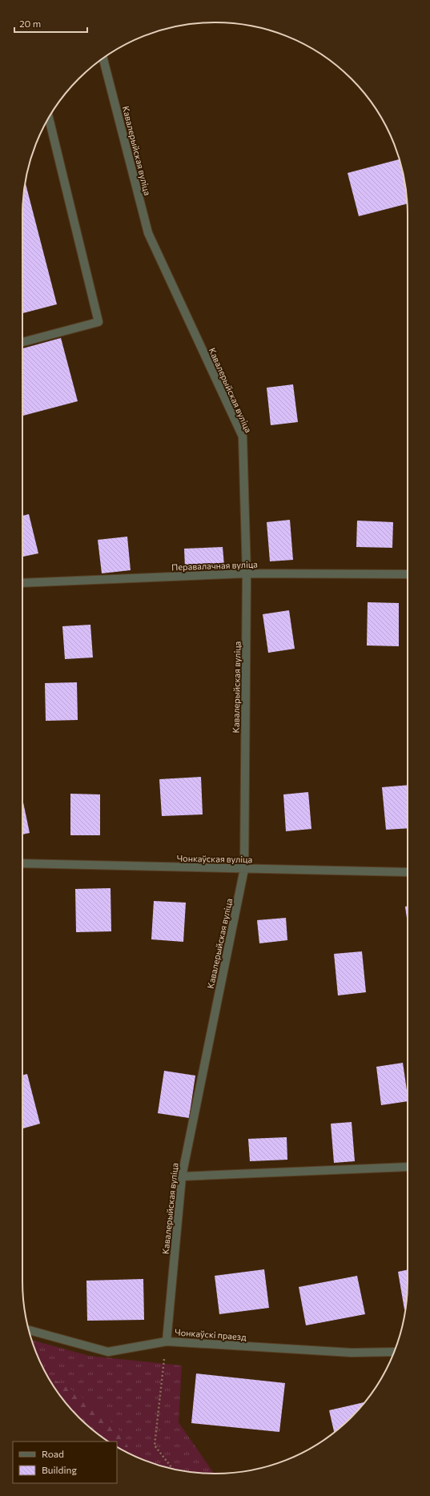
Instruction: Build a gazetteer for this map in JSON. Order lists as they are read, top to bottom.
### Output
{
  "streets": {
    "street": [
      "Кавалерыйская вуліца",
      "Перавалачная вуліца",
      "Чонкаўская вуліца",
      "Чонкаўскі праезд"
    ]
  },
  "crossings": [
    ["Кавалерыйская вуліца", "Перавалачная вуліца"],
    ["Кавалерыйская вуліца", "Чонкаўская вуліца"],
    ["Кавалерыйская вуліца", "Чонкаўскі праезд"]
  ],
  "legend": ["Road", "Building"],
  "scale_bar": "20 m"
}
